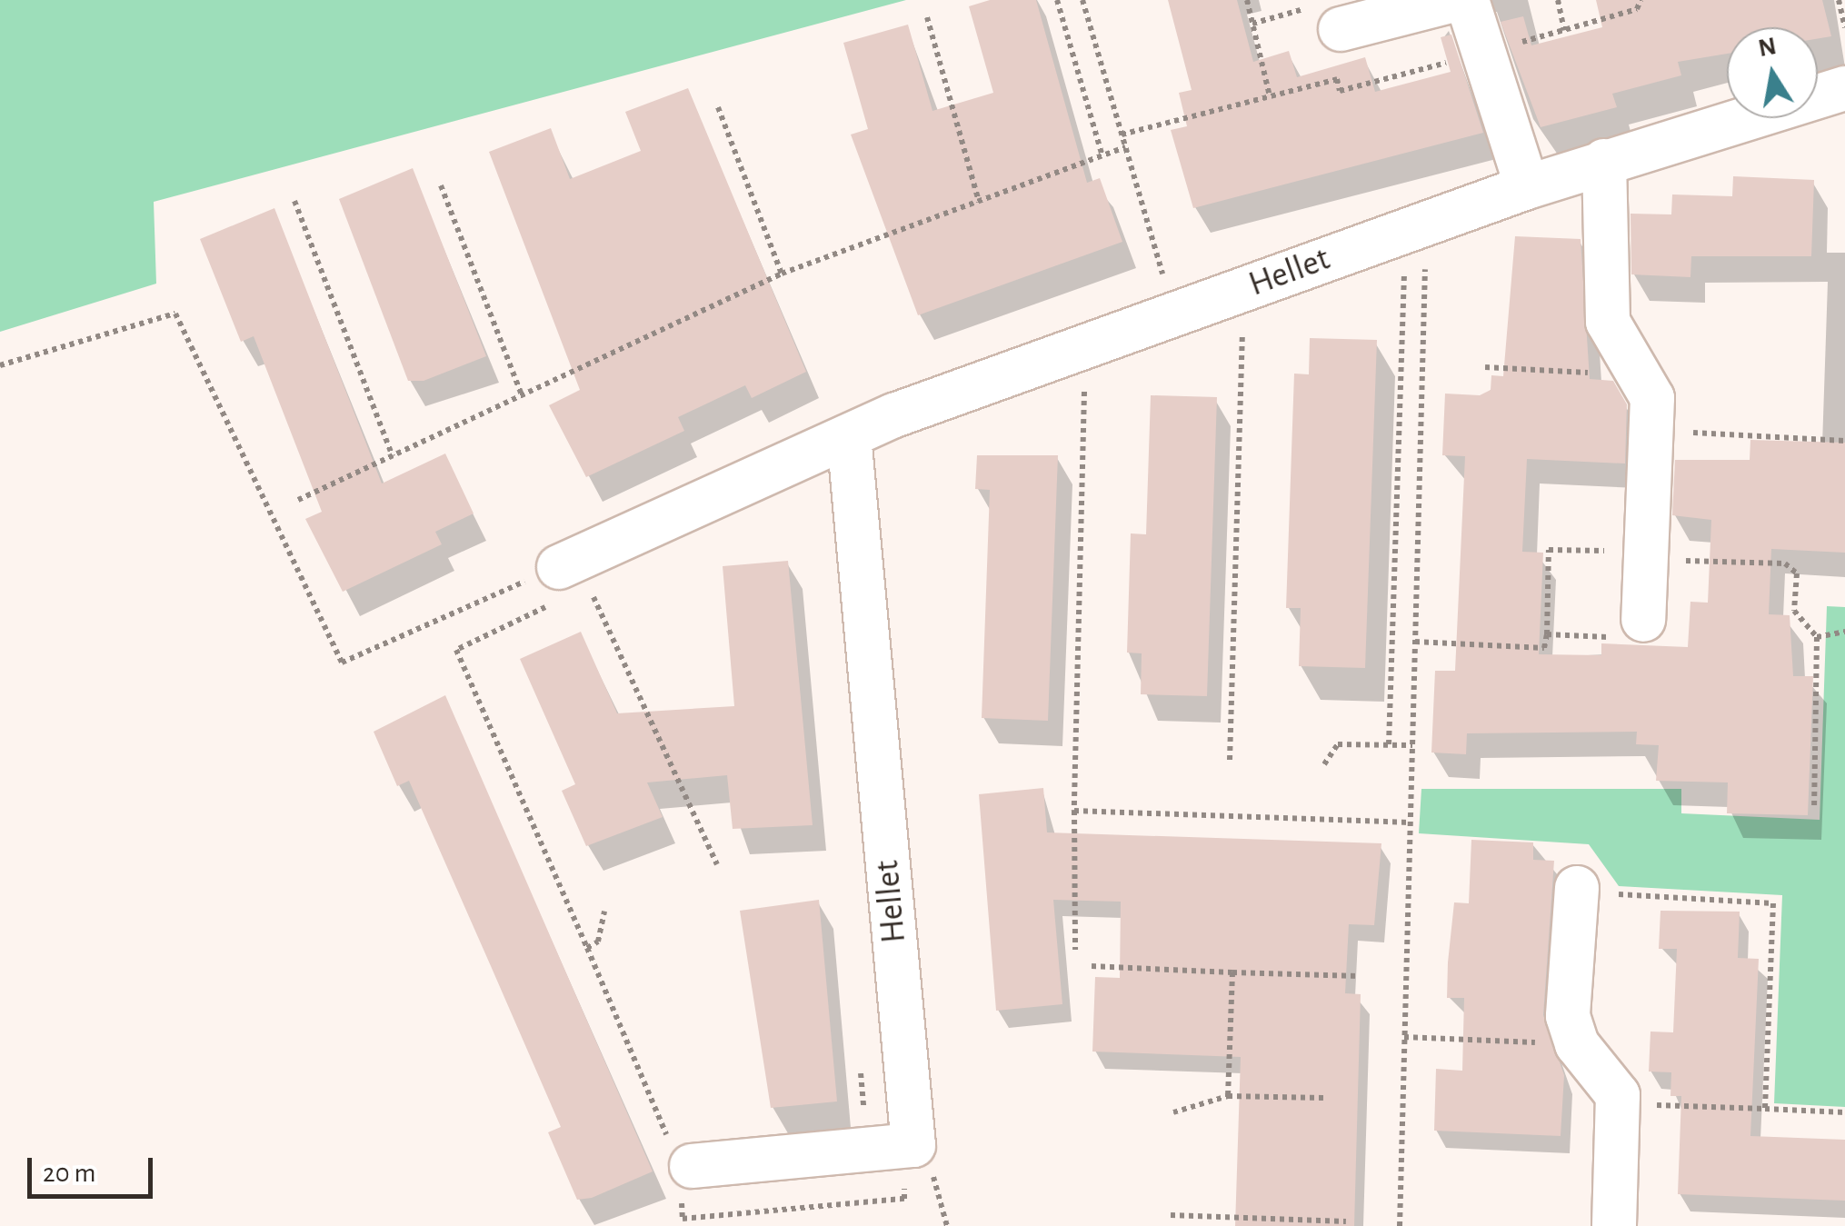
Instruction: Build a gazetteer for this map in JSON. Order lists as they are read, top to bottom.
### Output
{
  "streets": {
    "street": ["Hellet"]
  },
  "scale_bar": "20 m",
  "north": "top"
}
